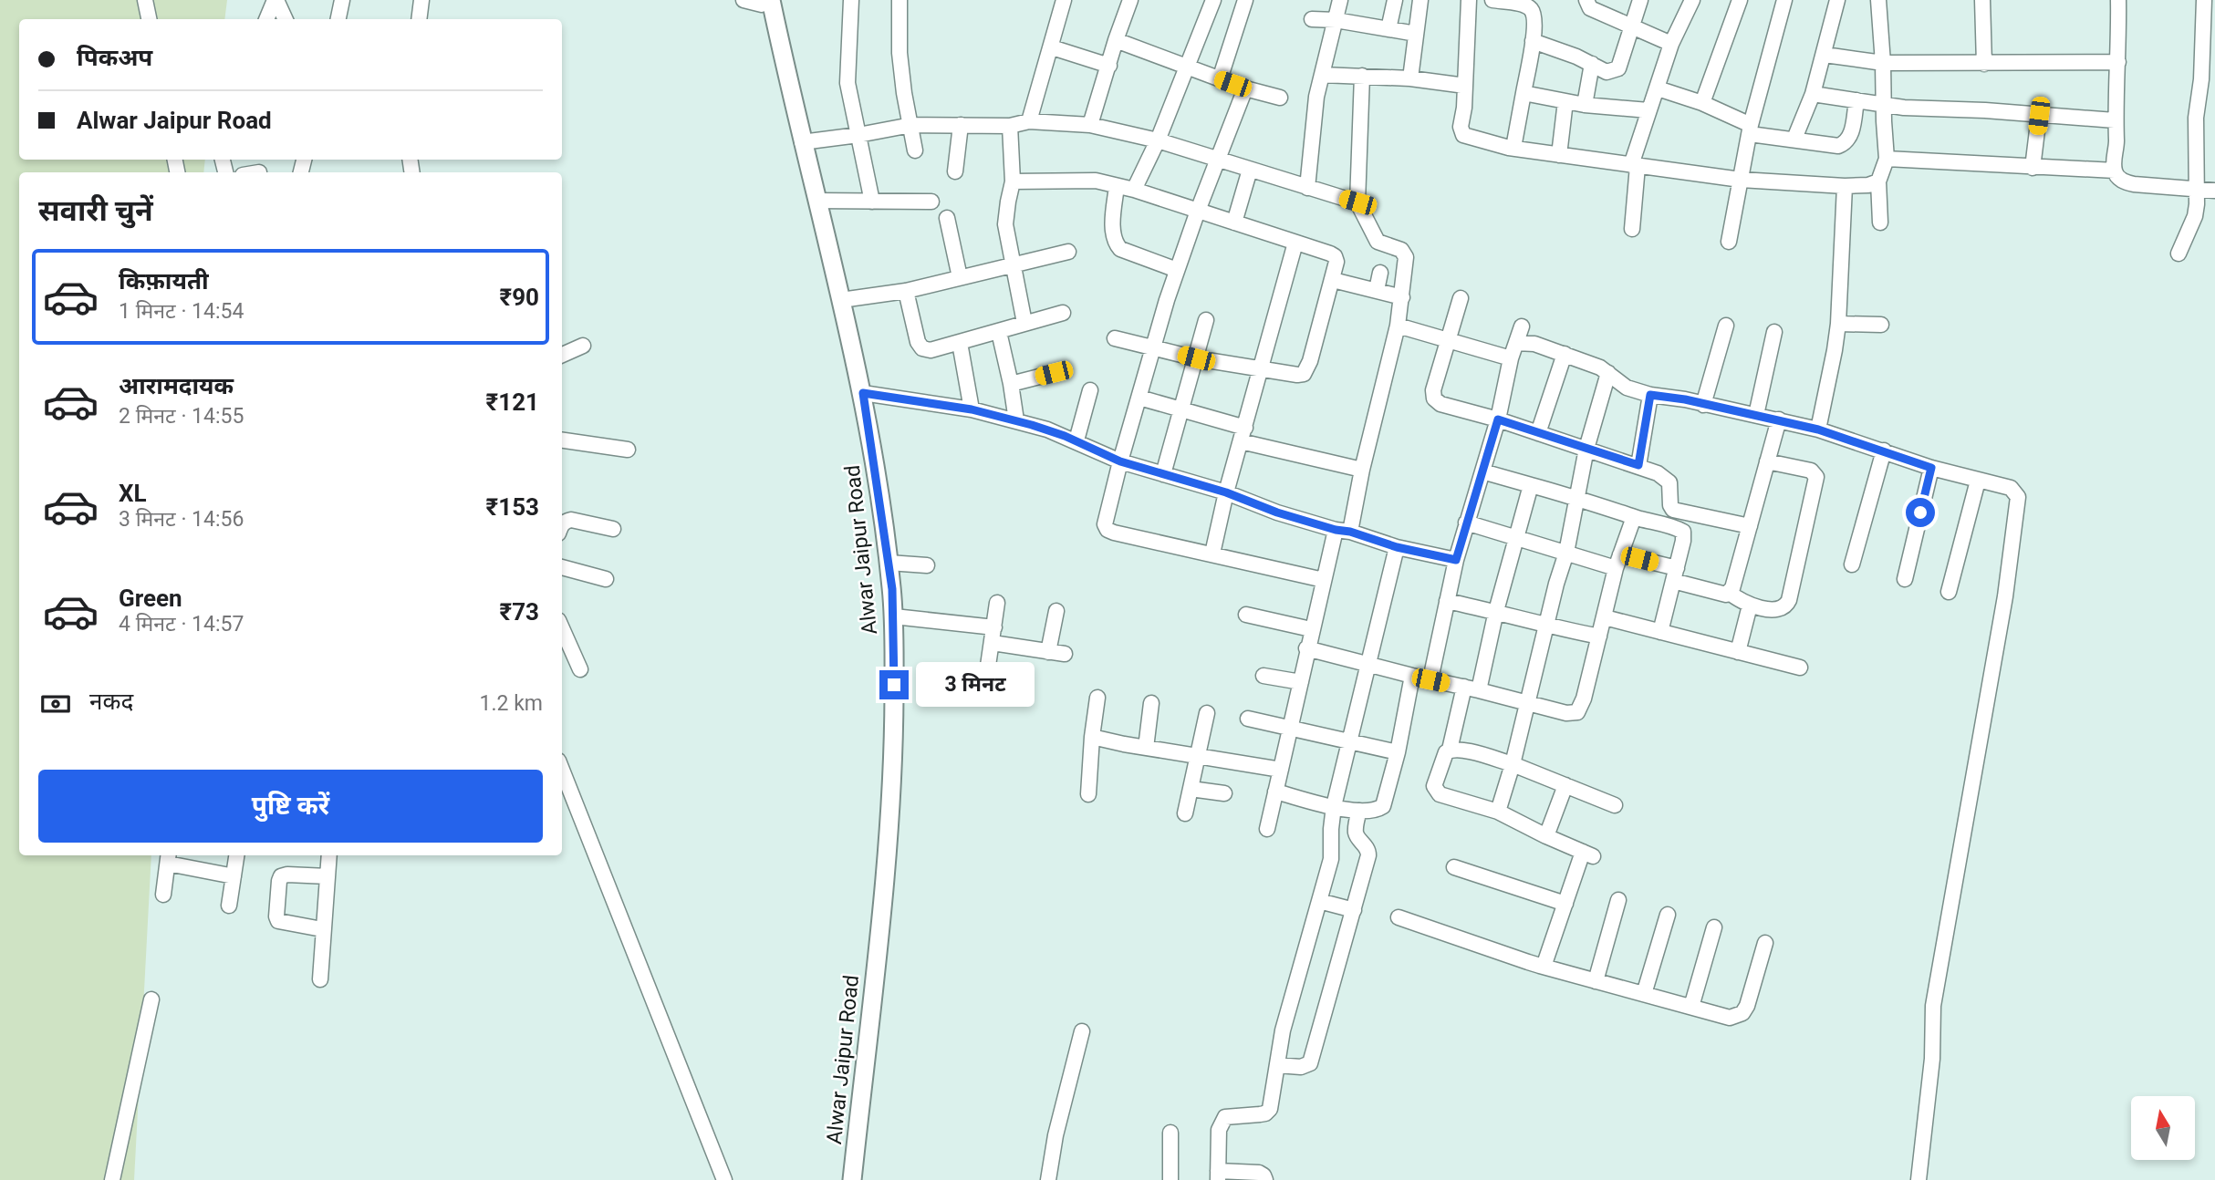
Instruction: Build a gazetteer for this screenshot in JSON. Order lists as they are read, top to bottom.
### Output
{
  "streets": {
    "main road": ["Alwar Jaipur Road"]
  },
  "north": "top",
  "page": {
    "banner": ["पिकअप", "Alwar Jaipur Road"],
    "heading": "सवारी चुनें",
    "list": [
      {
        "name": "किफ़ायती",
        "note": "1 मिनट · 14:54",
        "value": "₹90"
      },
      {
        "name": "आरामदायक",
        "note": "2 मिनट · 14:55",
        "value": "₹121"
      },
      {
        "name": "XL",
        "note": "3 मिनट · 14:56",
        "value": "₹153"
      },
      {
        "name": "Green",
        "note": "4 मिनट · 14:57",
        "value": "₹73"
      }
    ],
    "bubble": "3 मिनट",
    "pay": ["नकद", "1.2 km"],
    "buttons": "पुष्टि करें"
  }
}
